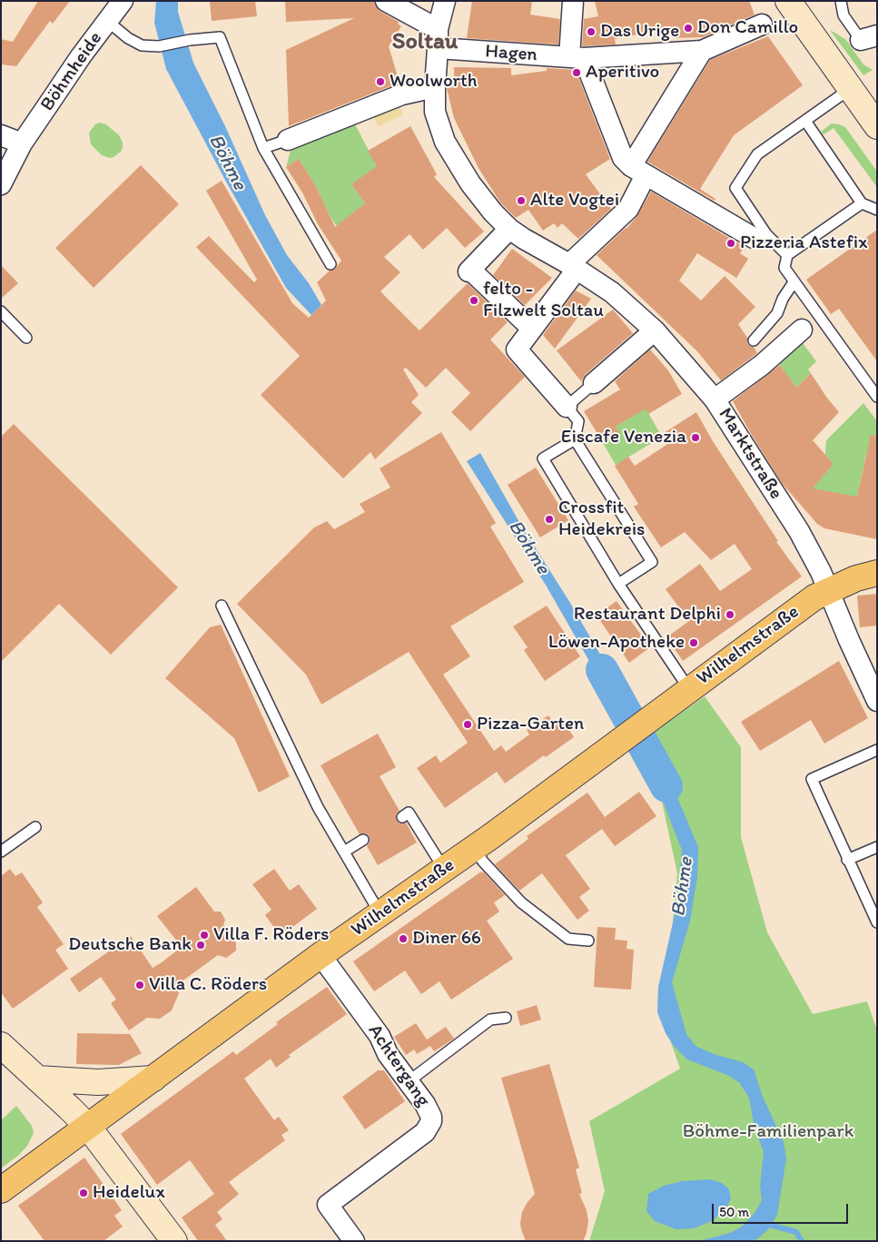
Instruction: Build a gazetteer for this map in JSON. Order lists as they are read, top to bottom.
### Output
{
  "streets": {
    "main road": ["Wilhelmstraße"],
    "street": [
      "Hagen",
      "Böhmheide",
      "Marktstraße",
      "Achtergang"
    ]
  },
  "crossings": [
    ["Hagen", "Marktstraße"],
    ["Marktstraße", "Wilhelmstraße"],
    ["Wilhelmstraße", "Achtergang"]
  ],
  "districts": ["Soltau"],
  "water": ["Böhme"],
  "parks": ["Böhme-Familienpark"],
  "places": [
    "Don Camillo",
    "Das Urige",
    "Aperitivo",
    "Woolworth",
    "Alte Vogtei",
    "Pizzeria Astefix",
    "felto - Filzwelt Soltau",
    "Eiscafe Venezia",
    "Crossfit Heidekreis",
    "Restaurant Delphi",
    "Löwen-Apotheke",
    "Pizza-Garten",
    "Villa F. Röders",
    "Diner 66",
    "Deutsche Bank",
    "Villa C. Röders",
    "Heidelux"
  ],
  "scale_bar": "50 m"
}
